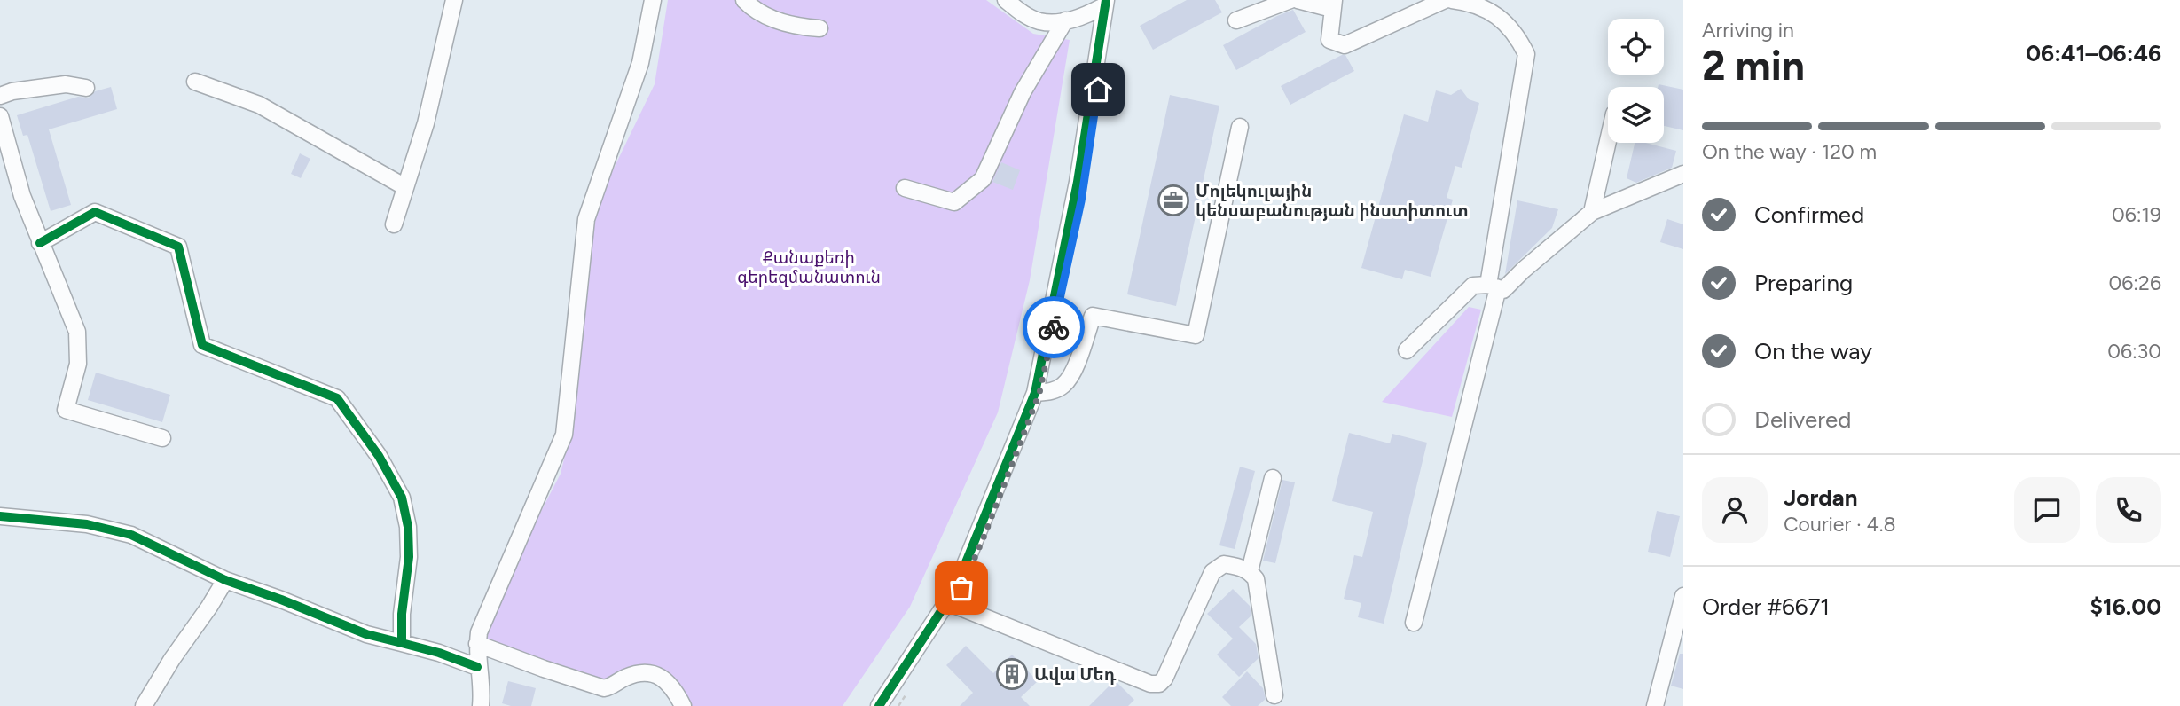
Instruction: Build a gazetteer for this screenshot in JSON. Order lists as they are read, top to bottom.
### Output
{
  "parks": ["Քանաքեռի գերեզմանատուն"],
  "places": {
    "office": ["Մոլեկուլային կենսաբանության ինստիտուտ"],
    "building": ["Ավա Մեդ"]
  },
  "page": {
    "heading": ["2 min", "Arriving in", "06:41–06:46"],
    "panel": [
      "Jordan",
      "Courier · 4.8",
      "Order #6671",
      "$16.00"
    ],
    "bar": "On the way · 120 m",
    "list": [
      ["Confirmed", "06:19"],
      ["Preparing", "06:26"],
      ["On the way", "06:30"],
      "Delivered"
    ]
  }
}
